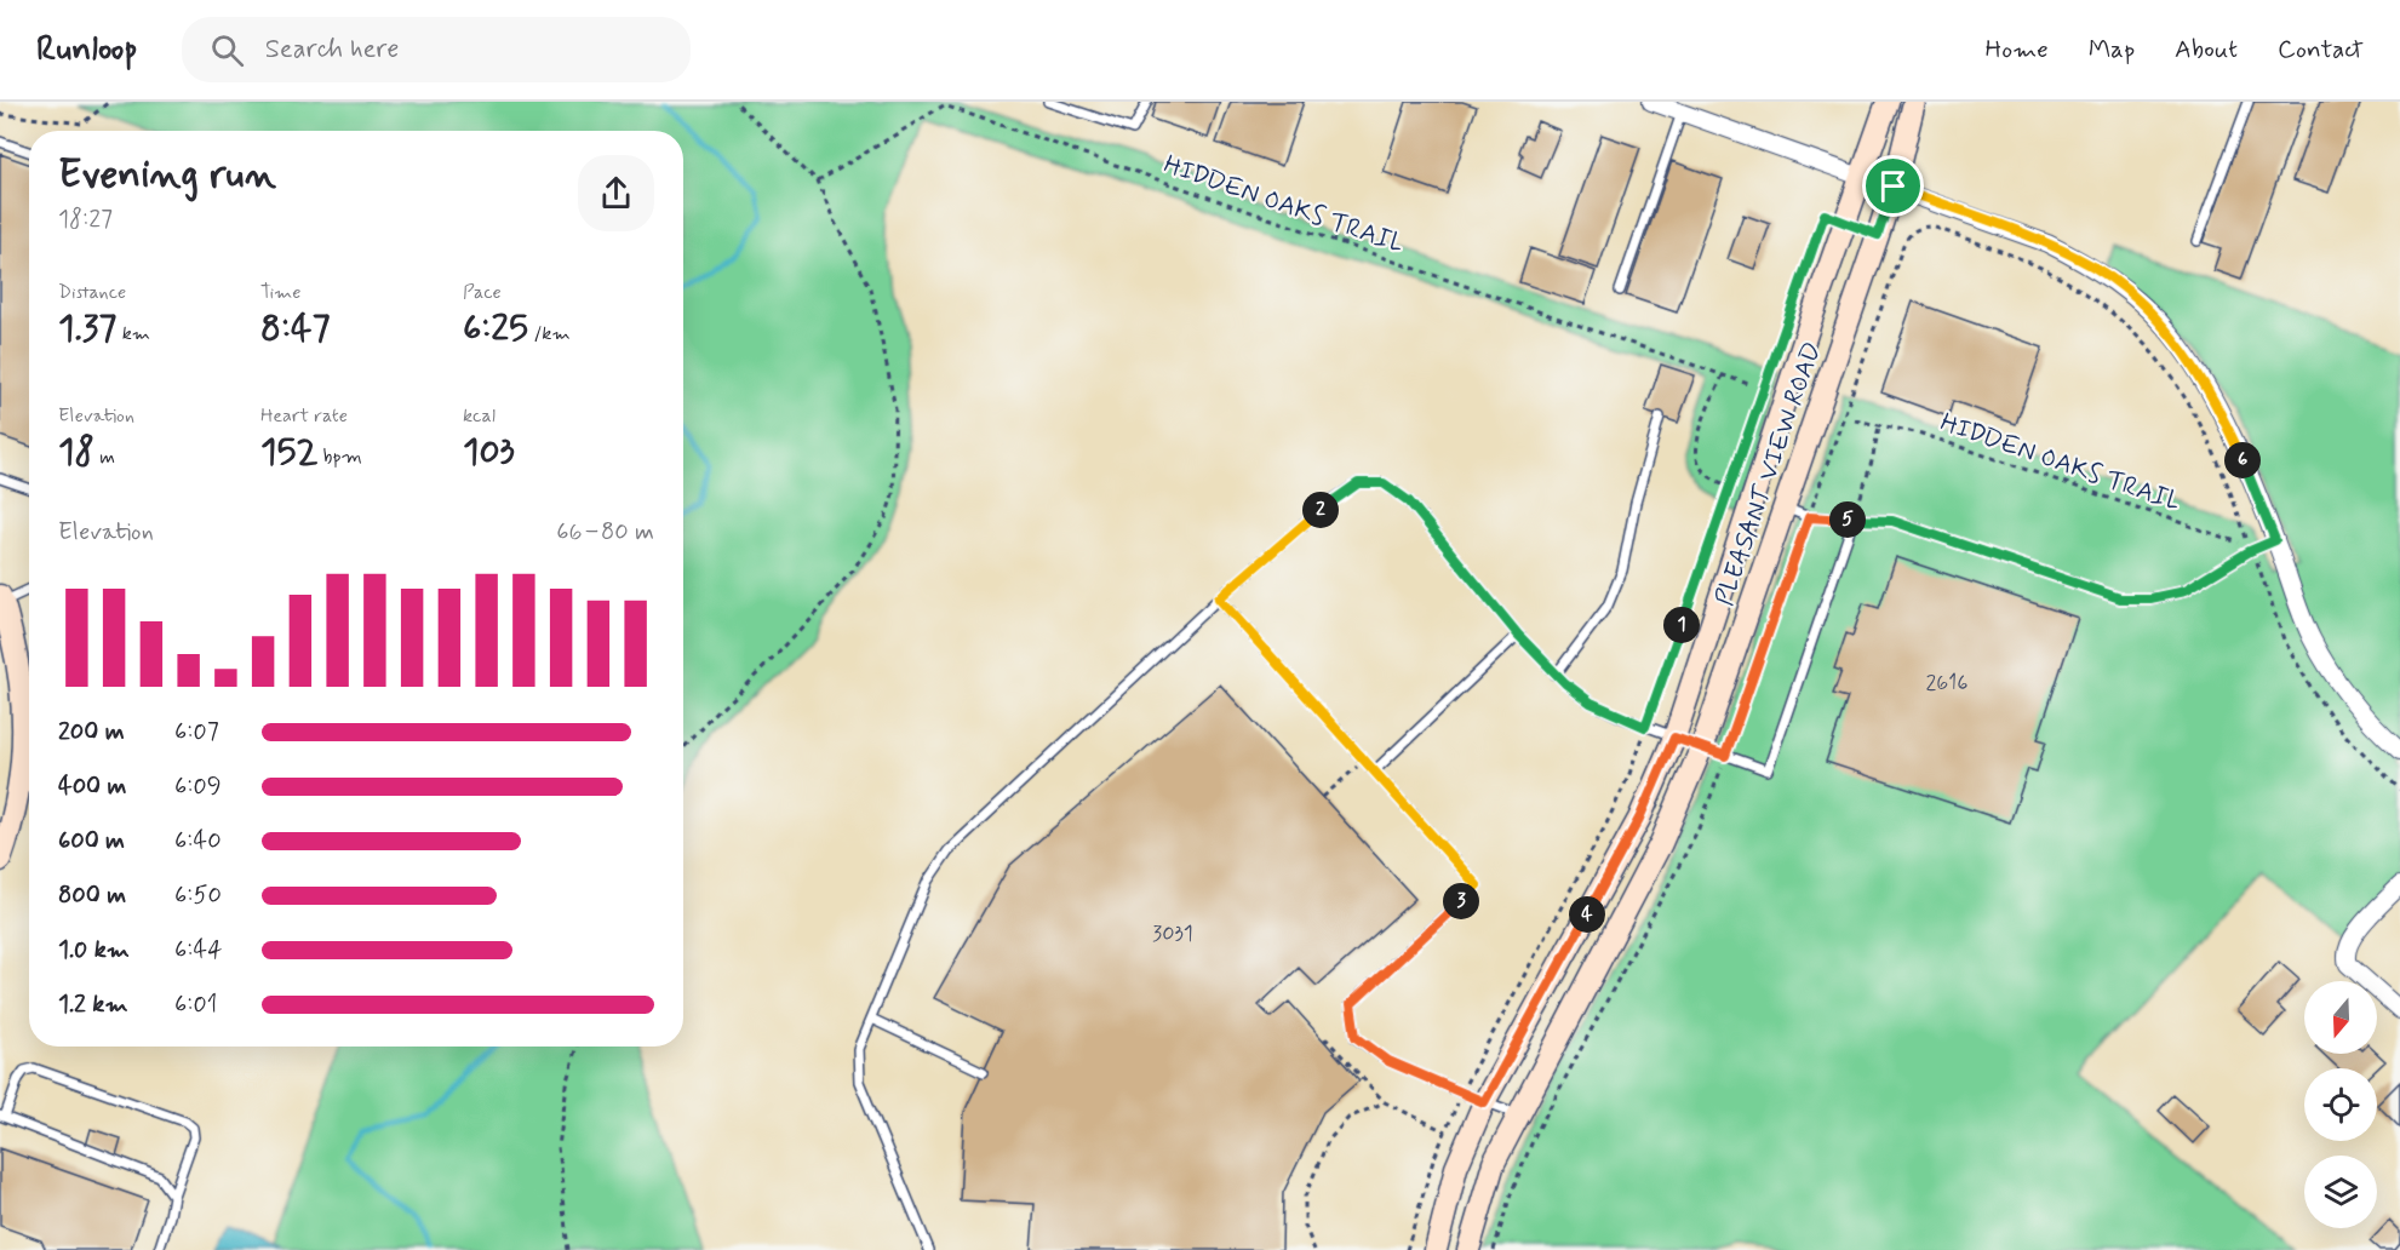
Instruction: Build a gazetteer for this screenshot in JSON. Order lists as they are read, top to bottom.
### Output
{
  "streets": {
    "street": ["PLEASANT VIEW ROAD"],
    "path": ["HIDDEN OAKS TRAIL"]
  },
  "house_numbers": ["2616", "3031"],
  "north": "bottom",
  "page": {
    "header": "Runloop",
    "search": "Search here",
    "nav": [
      "Home",
      "Map",
      "About",
      "Contact"
    ],
    "heading": ["Evening run", "18:27"],
    "stats": [
      ["Distance", "1.37 km"],
      ["Time", "8:47"],
      ["Pace", "6:25 /km"],
      ["Elevation", "18 m"],
      ["Heart rate", "152 bpm"],
      ["kcal", "103"]
    ],
    "pins": [
      "6",
      "2",
      "5",
      "1",
      "3",
      "4"
    ],
    "chart": ["Elevation", "66–80 m"],
    "list": [
      {
        "name": "200 m",
        "note": "6:07"
      },
      {
        "name": "400 m",
        "note": "6:09"
      },
      {
        "name": "600 m",
        "note": "6:40"
      },
      {
        "name": "800 m",
        "note": "6:50"
      },
      {
        "name": "1.0 km",
        "note": "6:44"
      },
      {
        "name": "1.2 km",
        "note": "6:01"
      }
    ]
  }
}
